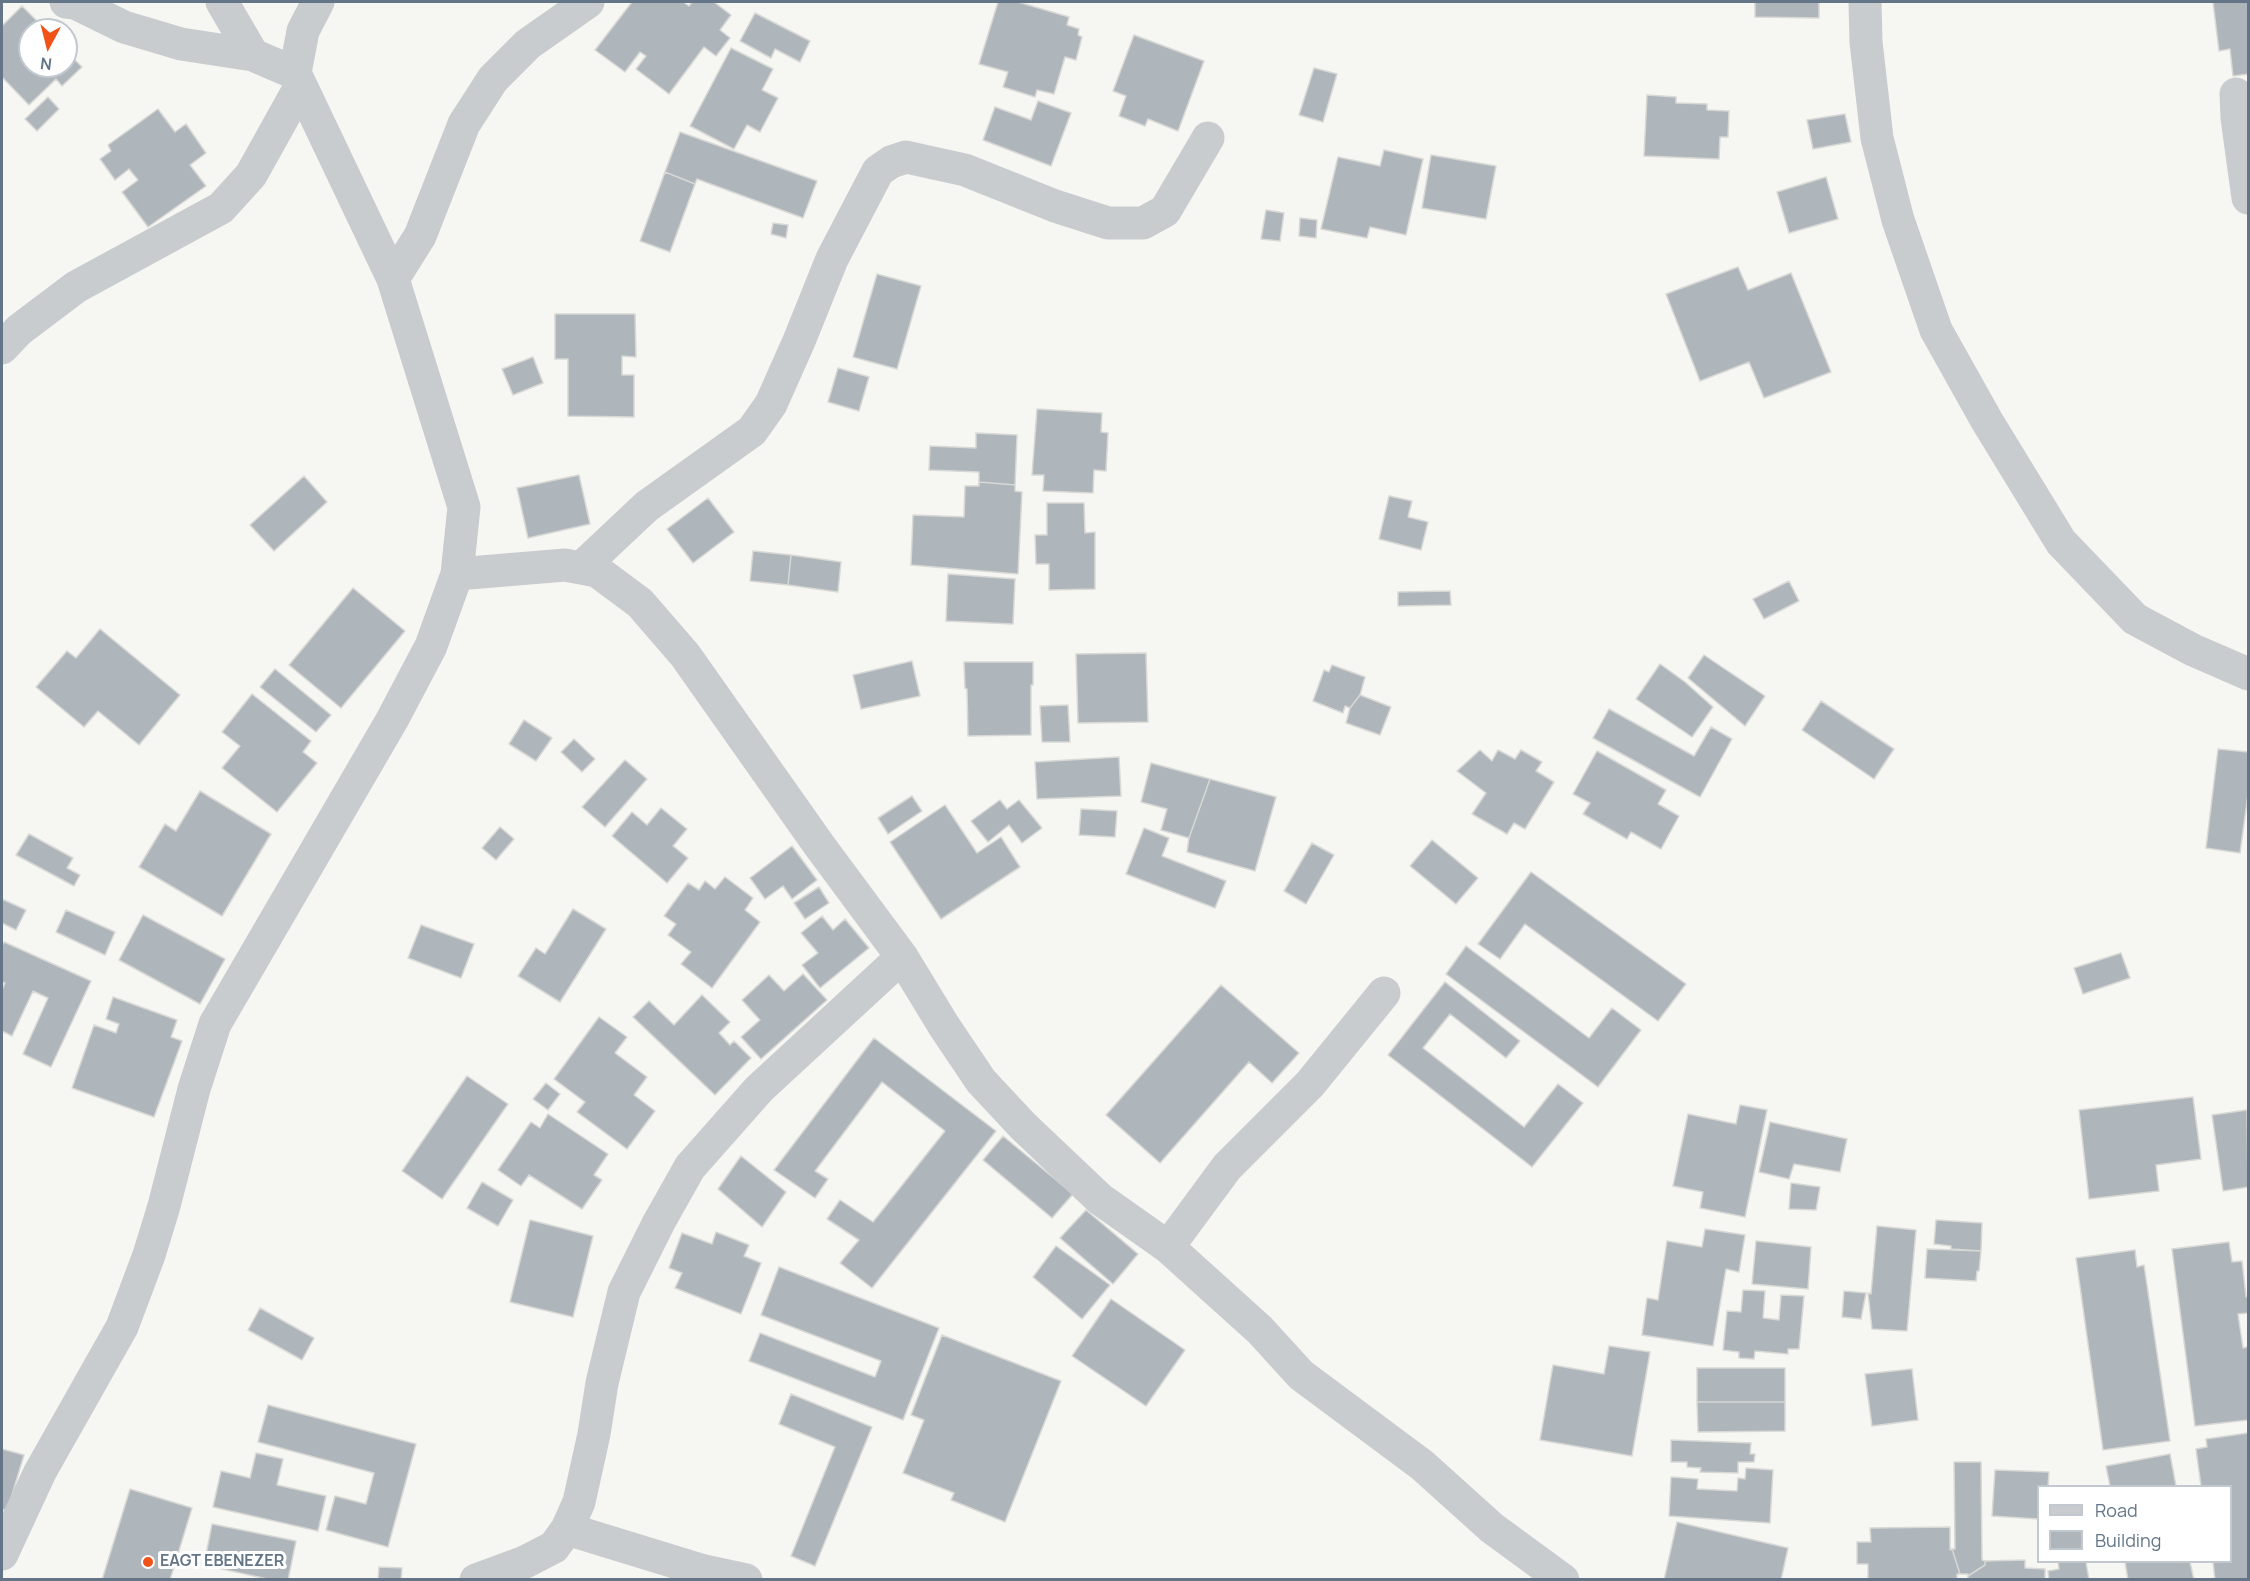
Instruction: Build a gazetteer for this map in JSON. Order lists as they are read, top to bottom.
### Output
{
  "places": ["EAGT EBENEZER"],
  "legend": ["Road", "Building"],
  "north": "bottom"
}
